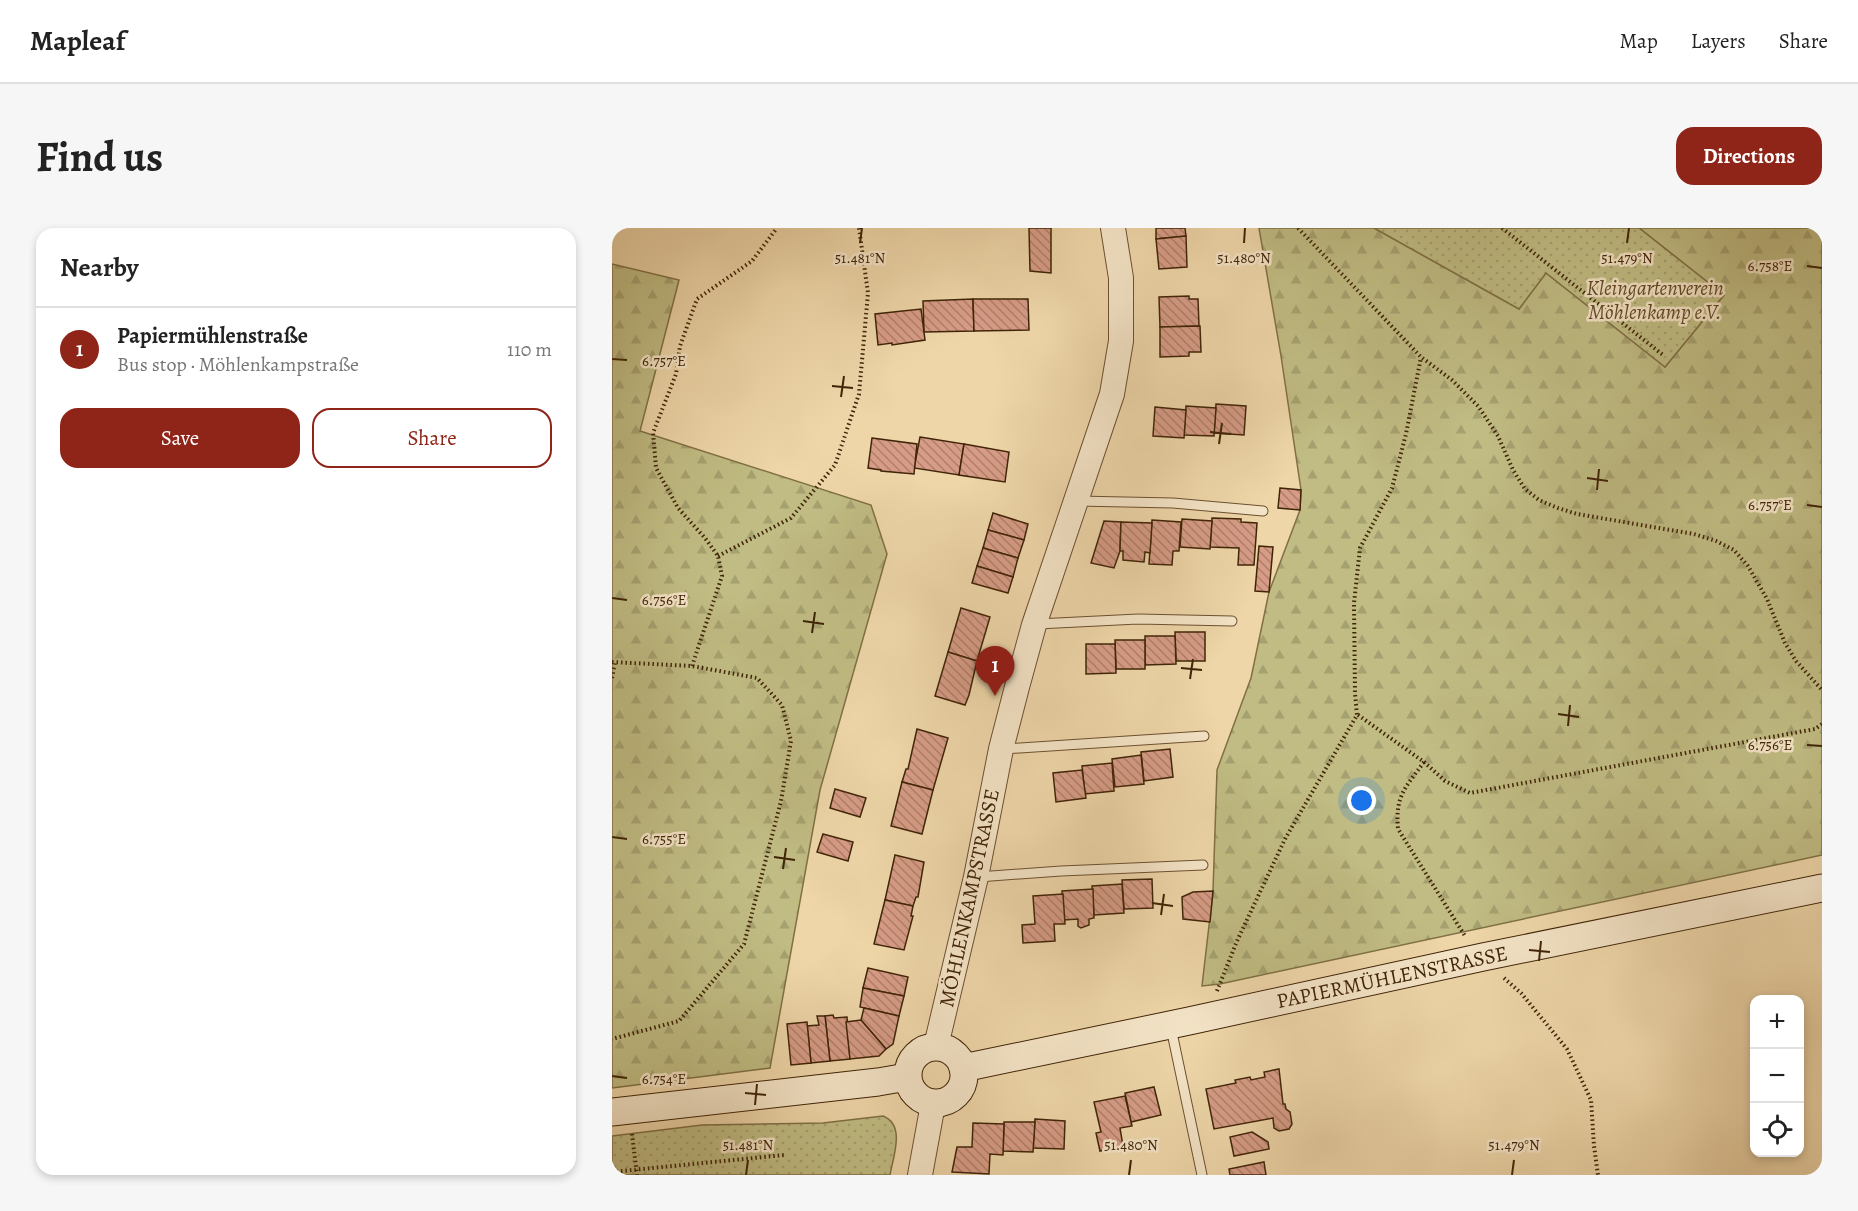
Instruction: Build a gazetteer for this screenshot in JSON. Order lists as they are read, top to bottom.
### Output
{
  "streets": {
    "main road": ["PAPIERMÜHLENSTRASSE"],
    "street": ["MÖHLENKAMPSTRASSE"]
  },
  "crossings": [
    ["MÖHLENKAMPSTRASSE", "PAPIERMÜHLENSTRASSE"]
  ],
  "parks": ["Kleingartenverein Möhlenkamp e.V."],
  "page": {
    "header": "Mapleaf",
    "nav": ["Map", "Layers", "Share"],
    "buttons": [
      "Directions",
      ["Save", "Share"]
    ],
    "title": "Find us",
    "heading": "Nearby",
    "list": [
      {
        "mark": "1",
        "name": "Papiermühlenstraße",
        "note": "Bus stop · Möhlenkampstraße",
        "value": "110 m"
      }
    ],
    "pins": "1",
    "map_buttons": ["+", "−"]
  },
  "coordinates": [
    "51.481°N",
    "51.480°N",
    "51.479°N",
    "6.758°E",
    "6.757°E",
    "6.756°E",
    "6.755°E",
    "6.754°E"
  ]
}
